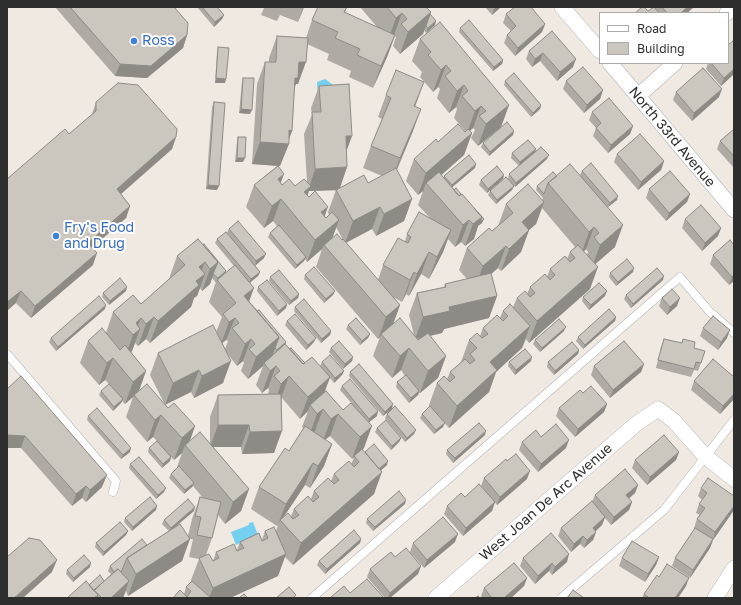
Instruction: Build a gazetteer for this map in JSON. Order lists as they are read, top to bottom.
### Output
{
  "streets": {
    "street": ["North 33rd Avenue", "West Joan De Arc Avenue"]
  },
  "places": ["Ross", "Fry's Food and Drug"],
  "legend": ["Road", "Building"]
}
